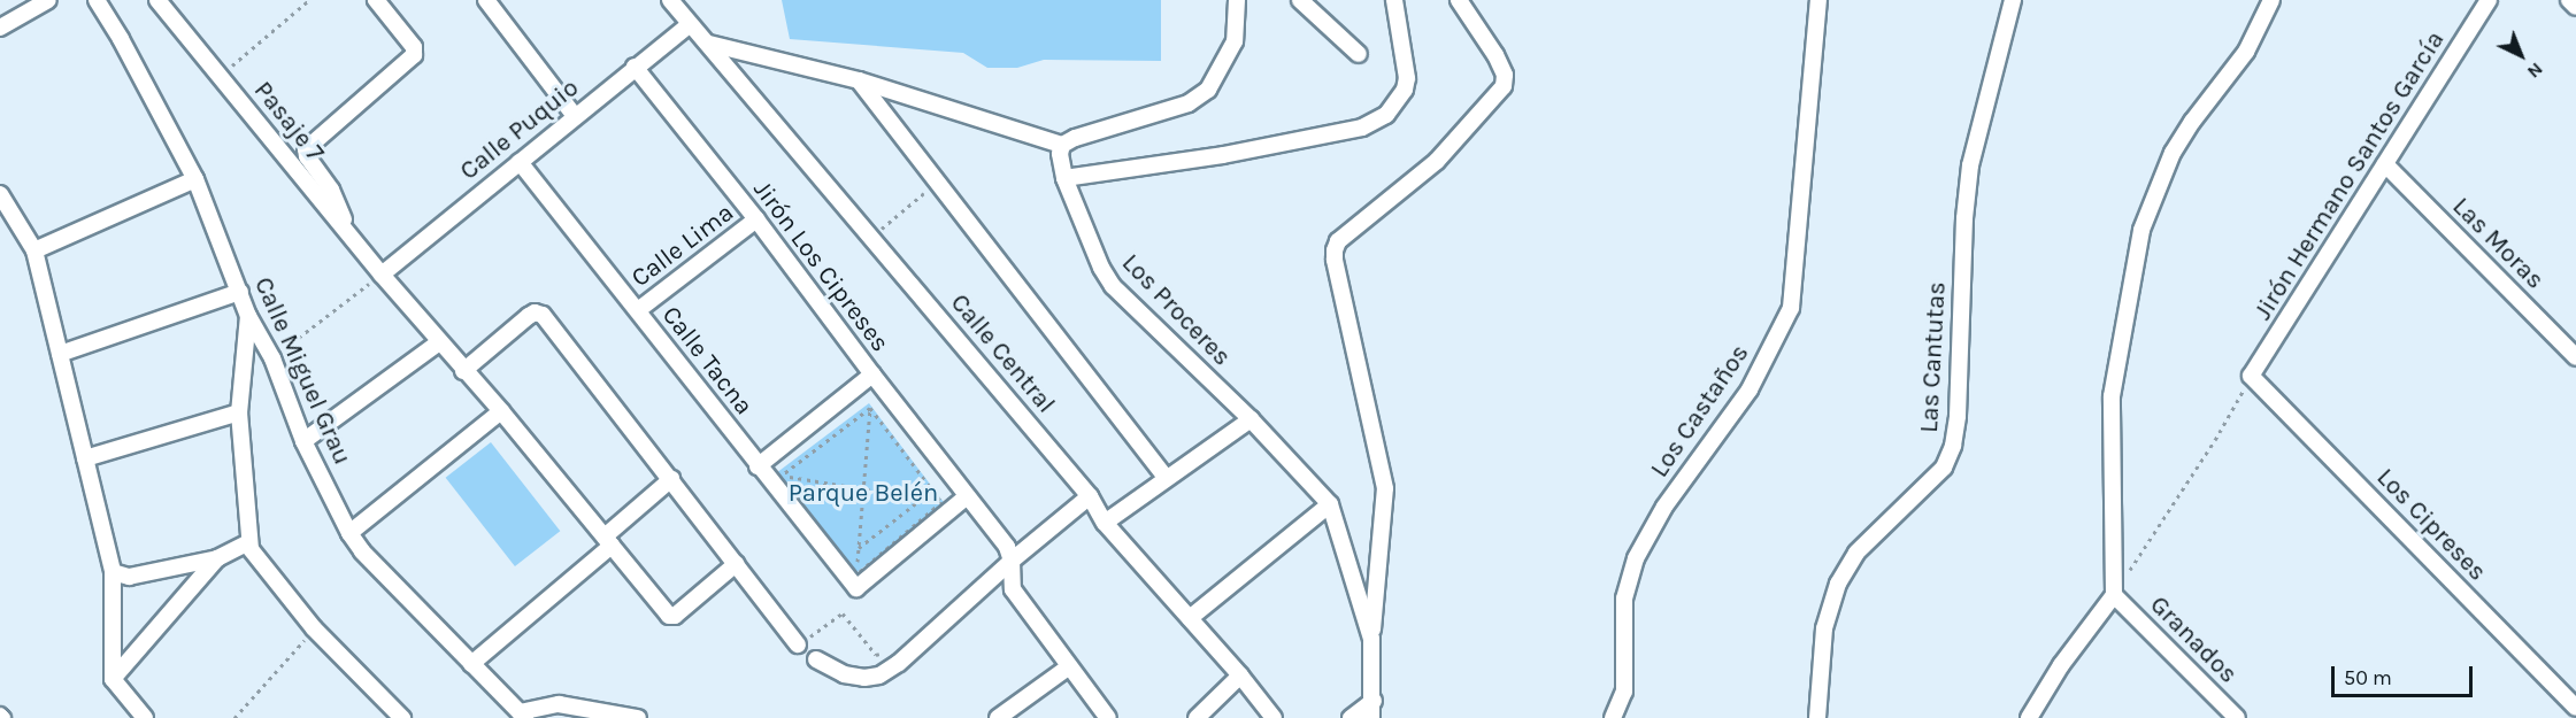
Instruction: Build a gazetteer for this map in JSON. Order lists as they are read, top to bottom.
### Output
{
  "streets": {
    "street": [
      "Pasaje 7",
      "Calle Puquio",
      "Jirón Hermano Santos García",
      "Las Moras",
      "Calle Lima",
      "Jirón Los Cipreses",
      "Los Proceres",
      "Calle Central",
      "Las Cantutas",
      "Calle Tacna",
      "Calle Miguel Grau",
      "Los Castaños",
      "Los Cipreses",
      "Granados"
    ]
  },
  "crossings": [
    ["Pasaje 7", "Calle Puquio"],
    ["Calle Puquio", "Jirón Los Cipreses"],
    ["Calle Puquio", "Calle Central"],
    ["Calle Puquio", "Calle Tacna"],
    ["Jirón Hermano Santos García", "Las Moras"],
    ["Jirón Hermano Santos García", "Los Cipreses"],
    ["Calle Lima", "Jirón Los Cipreses"],
    ["Calle Lima", "Calle Tacna"]
  ],
  "parks": ["Parque Belén"],
  "scale_bar": "50 m",
  "north": "bottom right"
}
